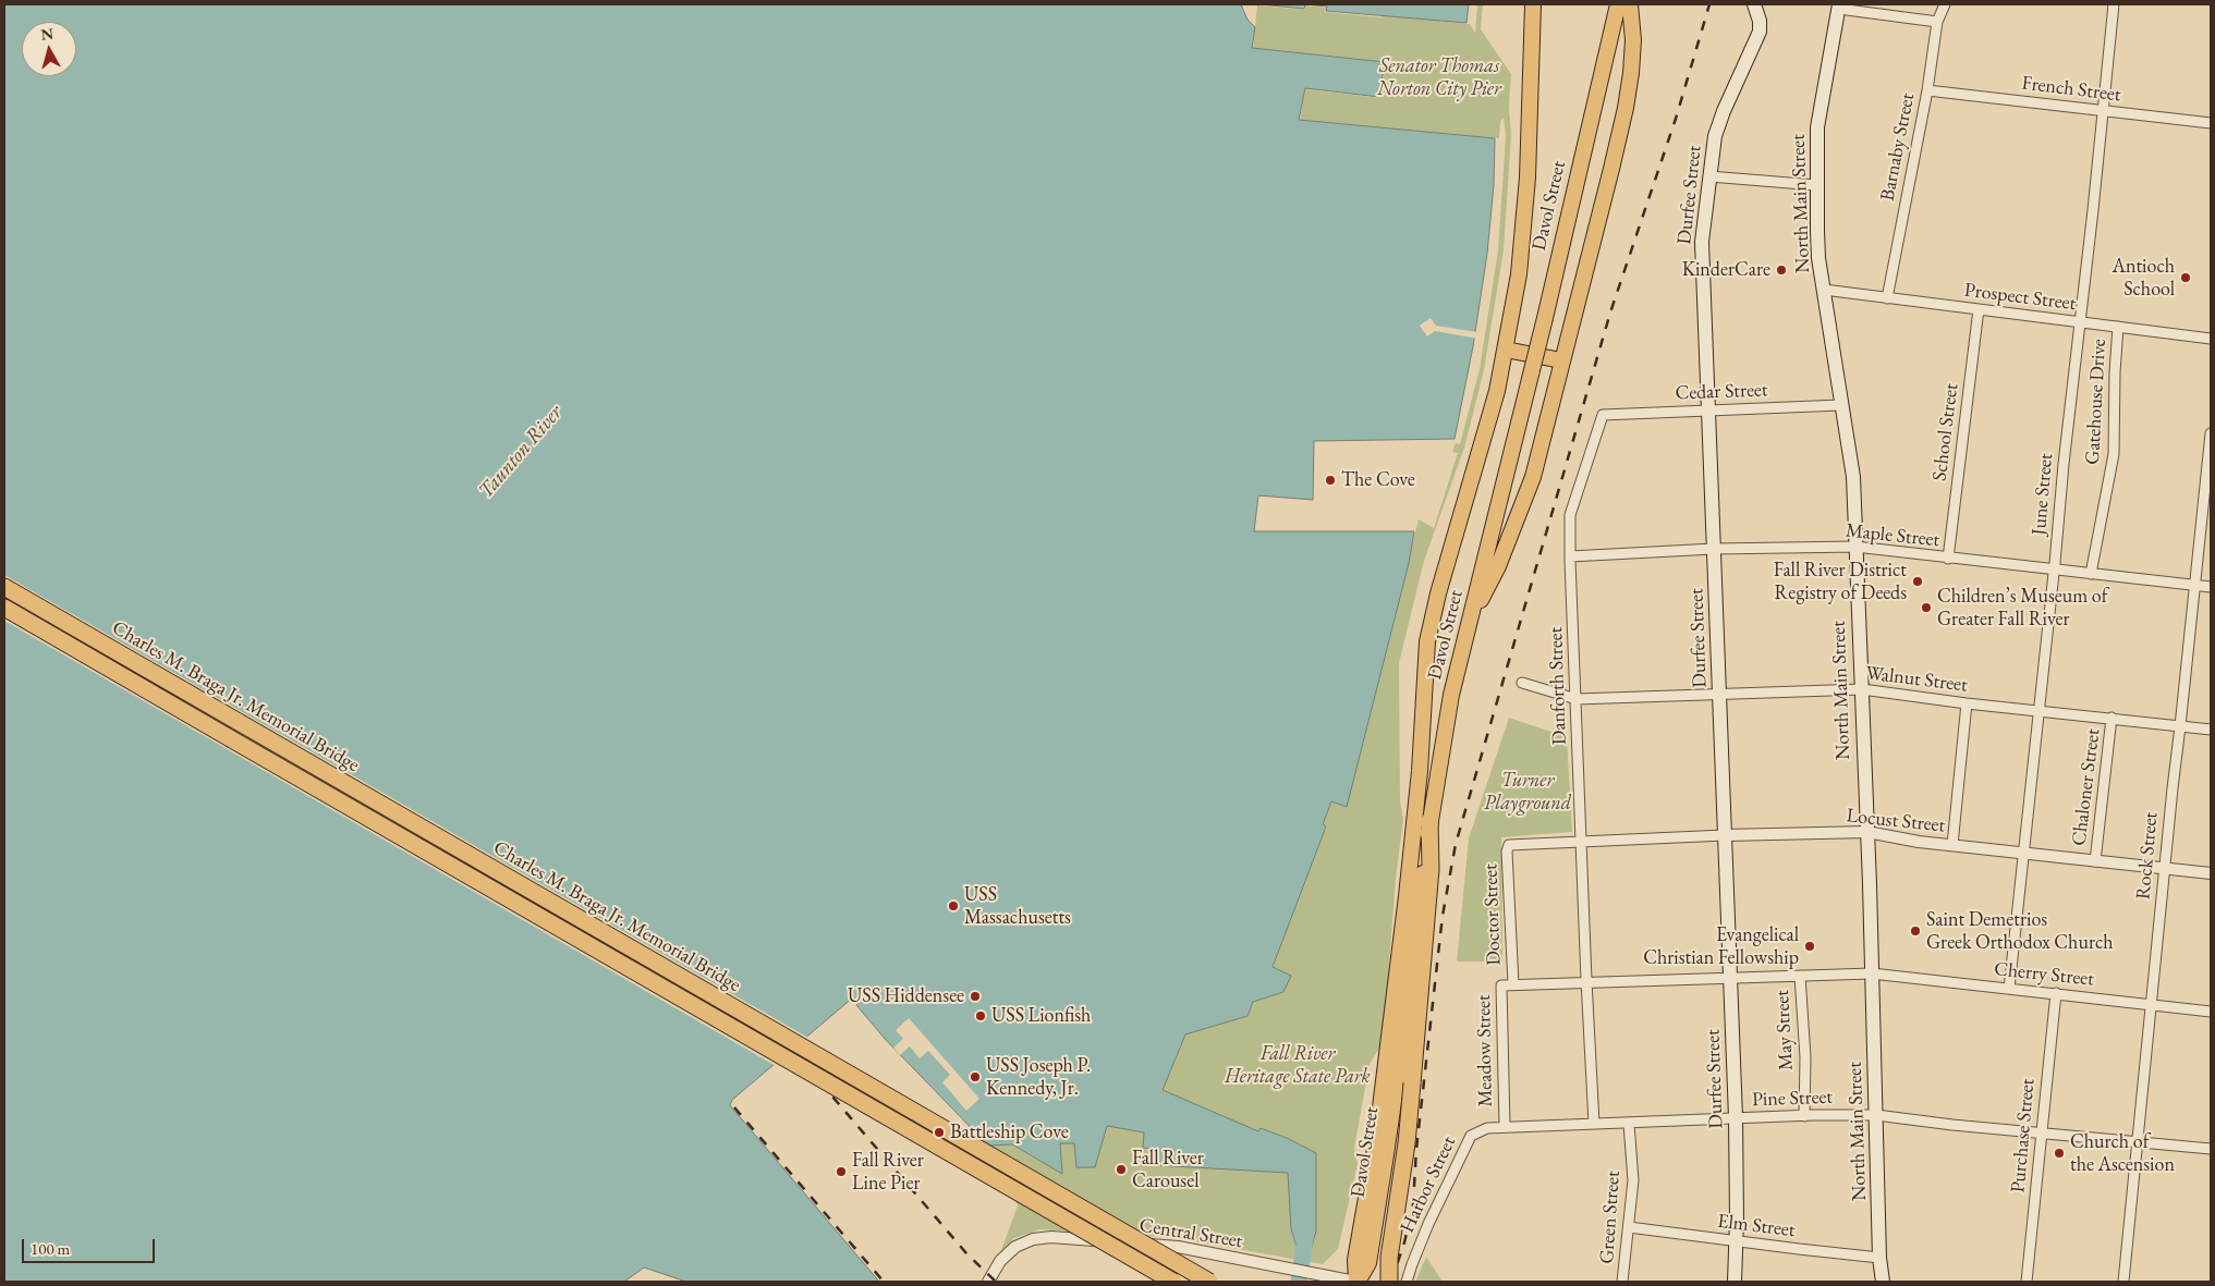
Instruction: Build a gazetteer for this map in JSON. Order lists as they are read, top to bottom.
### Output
{
  "streets": {
    "highway": ["Davol Street", "Charles M. Braga Jr. Memorial Bridge"],
    "main road": ["Durfee Street", "North Main Street"],
    "street": [
      "French Street",
      "Barnaby Street",
      "Prospect Street",
      "Cedar Street",
      "Gatehouse Drive",
      "School Street",
      "June Street",
      "Maple Street",
      "Walnut Street",
      "Danforth Street",
      "Chaloner Street",
      "Locust Street",
      "Rock Street",
      "Doctor Street",
      "Cherry Street",
      "May Street",
      "Meadow Street",
      "Pine Street",
      "Purchase Street",
      "Harbor Street",
      "Green Street",
      "Elm Street",
      "Central Street"
    ]
  },
  "crossings": [
    ["French Street", "Barnaby Street"],
    ["French Street", "June Street"],
    ["Barnaby Street", "Prospect Street"],
    ["Durfee Street", "Cedar Street"],
    ["Durfee Street", "Maple Street"],
    ["Durfee Street", "Walnut Street"],
    ["Durfee Street", "Locust Street"],
    ["Durfee Street", "Cherry Street"],
    ["Durfee Street", "Pine Street"],
    ["Durfee Street", "Elm Street"],
    ["North Main Street", "Prospect Street"],
    ["North Main Street", "Cedar Street"],
    ["North Main Street", "Maple Street"],
    ["North Main Street", "Walnut Street"],
    ["North Main Street", "Locust Street"],
    ["North Main Street", "Cherry Street"],
    ["North Main Street", "Pine Street"],
    ["North Main Street", "Elm Street"],
    ["Davol Street", "Central Street"],
    ["Prospect Street", "Gatehouse Drive"],
    ["Prospect Street", "School Street"],
    ["Prospect Street", "June Street"],
    ["Cedar Street", "Danforth Street"],
    ["Gatehouse Drive", "Maple Street"],
    ["School Street", "Maple Street"],
    ["June Street", "Maple Street"],
    ["June Street", "Walnut Street"],
    ["June Street", "Locust Street"],
    ["June Street", "Cherry Street"],
    ["Maple Street", "Danforth Street"],
    ["Maple Street", "Rock Street"],
    ["Walnut Street", "Danforth Street"],
    ["Walnut Street", "Chaloner Street"],
    ["Walnut Street", "Rock Street"],
    ["Danforth Street", "Locust Street"],
    ["Danforth Street", "Cherry Street"],
    ["Danforth Street", "Pine Street"],
    ["Chaloner Street", "Locust Street"],
    ["Locust Street", "Rock Street"],
    ["Locust Street", "Doctor Street"],
    ["Rock Street", "Cherry Street"],
    ["Rock Street", "Pine Street"],
    ["Doctor Street", "Cherry Street"],
    ["Doctor Street", "Meadow Street"],
    ["Cherry Street", "May Street"],
    ["Cherry Street", "Meadow Street"],
    ["Cherry Street", "Purchase Street"],
    ["May Street", "Pine Street"],
    ["Meadow Street", "Pine Street"],
    ["Meadow Street", "Harbor Street"],
    ["Pine Street", "Purchase Street"],
    ["Pine Street", "Harbor Street"],
    ["Pine Street", "Green Street"],
    ["Green Street", "Elm Street"]
  ],
  "water": ["Taunton River"],
  "parks": ["Senator Thomas Norton City Pier", "Turner Playground", "Fall River Heritage State Park"],
  "places": [
    "KinderCare",
    "Antioch School",
    "The Cove",
    "Fall River District Registry of Deeds",
    "Children’s Museum of Greater Fall River",
    "USS Massachusetts",
    "Saint Demetrios Greek Orthodox Church",
    "Evangelical Christian Fellowship",
    "USS Hiddensee",
    "USS Lionfish",
    "USS Joseph P. Kennedy, Jr.",
    "Battleship Cove",
    "Church of the Ascension",
    "Fall River Carousel",
    "Fall River Line Pier"
  ],
  "scale_bar": "100 m",
  "north": "top"
}
